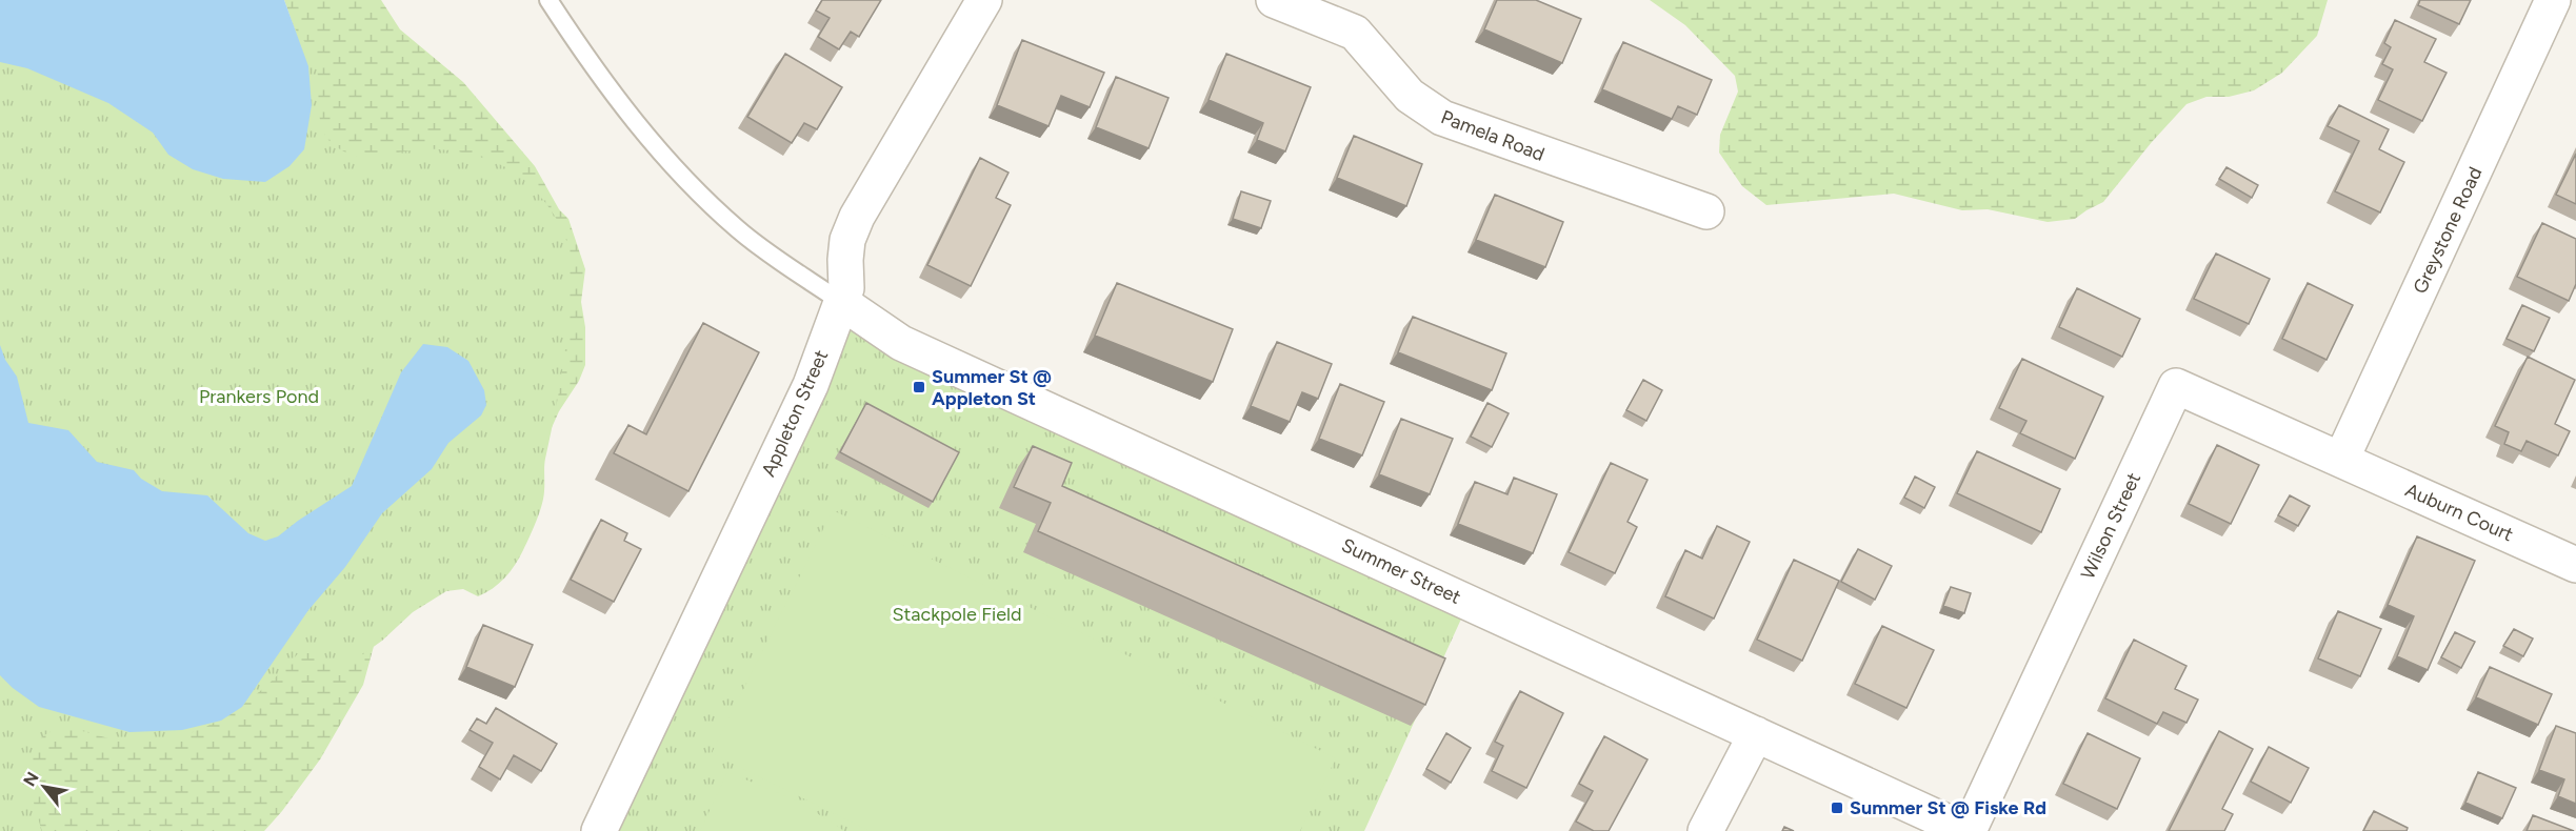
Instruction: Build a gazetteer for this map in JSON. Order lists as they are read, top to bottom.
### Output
{
  "streets": {
    "street": [
      "Pamela Road",
      "Greystone Road",
      "Appleton Street",
      "Auburn Court",
      "Wilson Street",
      "Summer Street"
    ]
  },
  "crossings": [
    ["Greystone Road", "Auburn Court"],
    ["Greystone Road", "Wilson Street"],
    ["Appleton Street", "Summer Street"],
    ["Auburn Court", "Wilson Street"],
    ["Wilson Street", "Summer Street"]
  ],
  "parks": ["Prankers Pond", "Stackpole Field"],
  "places": {
    "transit": ["Summer St @ Appleton St", "Summer St @ Fiske Rd"]
  },
  "north": "top left"
}
